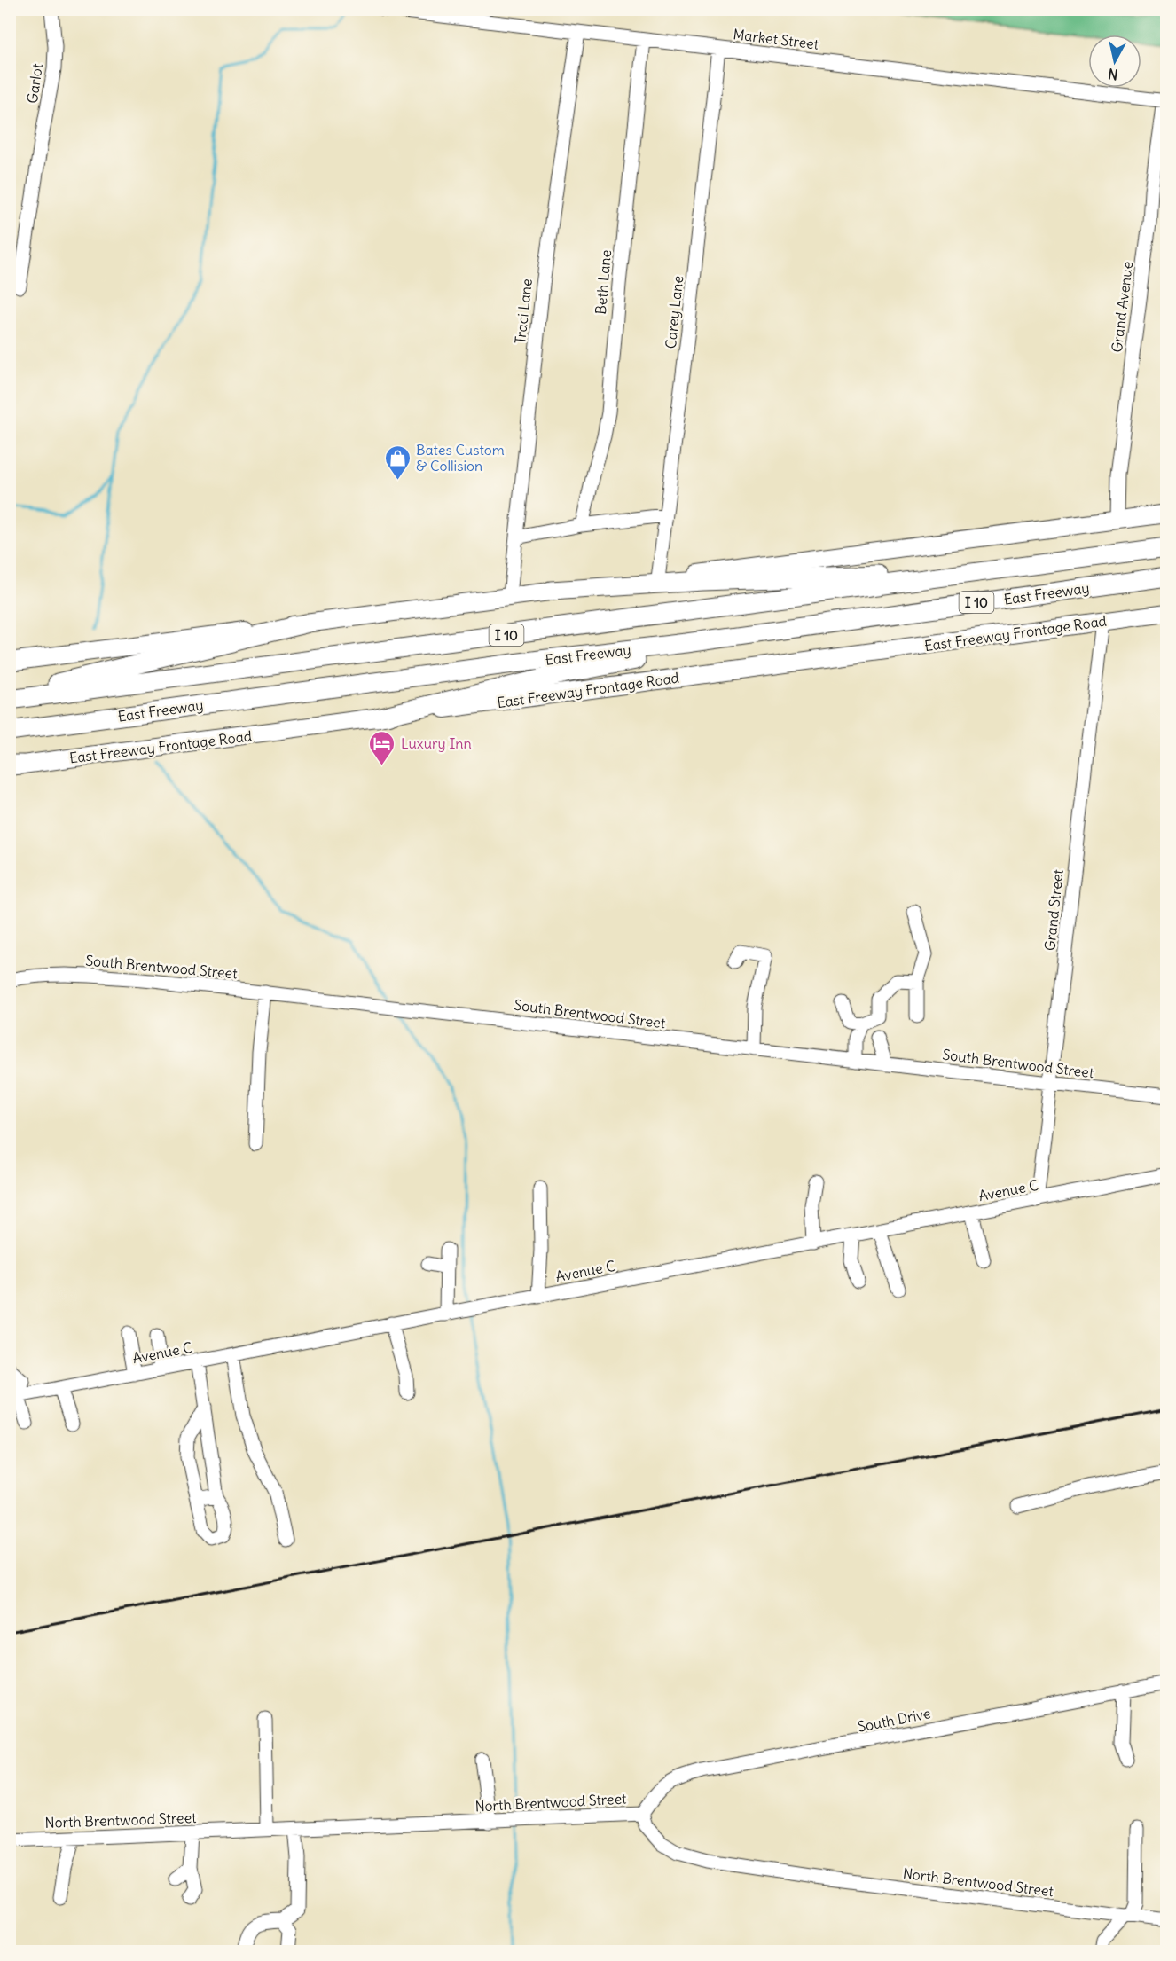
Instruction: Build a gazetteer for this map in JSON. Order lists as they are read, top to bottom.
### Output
{
  "streets": {
    "highway": ["East Freeway", "I 10"],
    "main road": ["East Freeway Frontage Road"],
    "street": [
      "Market Street",
      "Garlot",
      "Beth Lane",
      "Grand Avenue",
      "Traci Lane",
      "Carey Lane",
      "Grand Street",
      "South Brentwood Street",
      "Avenue C",
      "South Drive",
      "North Brentwood Street"
    ]
  },
  "crossings": [
    ["Market Street", "Beth Lane"],
    ["Market Street", "Grand Avenue"],
    ["Market Street", "Traci Lane"],
    ["Market Street", "Carey Lane"],
    ["East Freeway Frontage Road", "Grand Street"],
    ["Grand Street", "South Brentwood Street"],
    ["Grand Street", "Avenue C"],
    ["South Drive", "North Brentwood Street"]
  ],
  "places": {
    "shop": ["Bates Custom & Collision"],
    "hotel": ["Luxury Inn"]
  },
  "north": "bottom"
}
